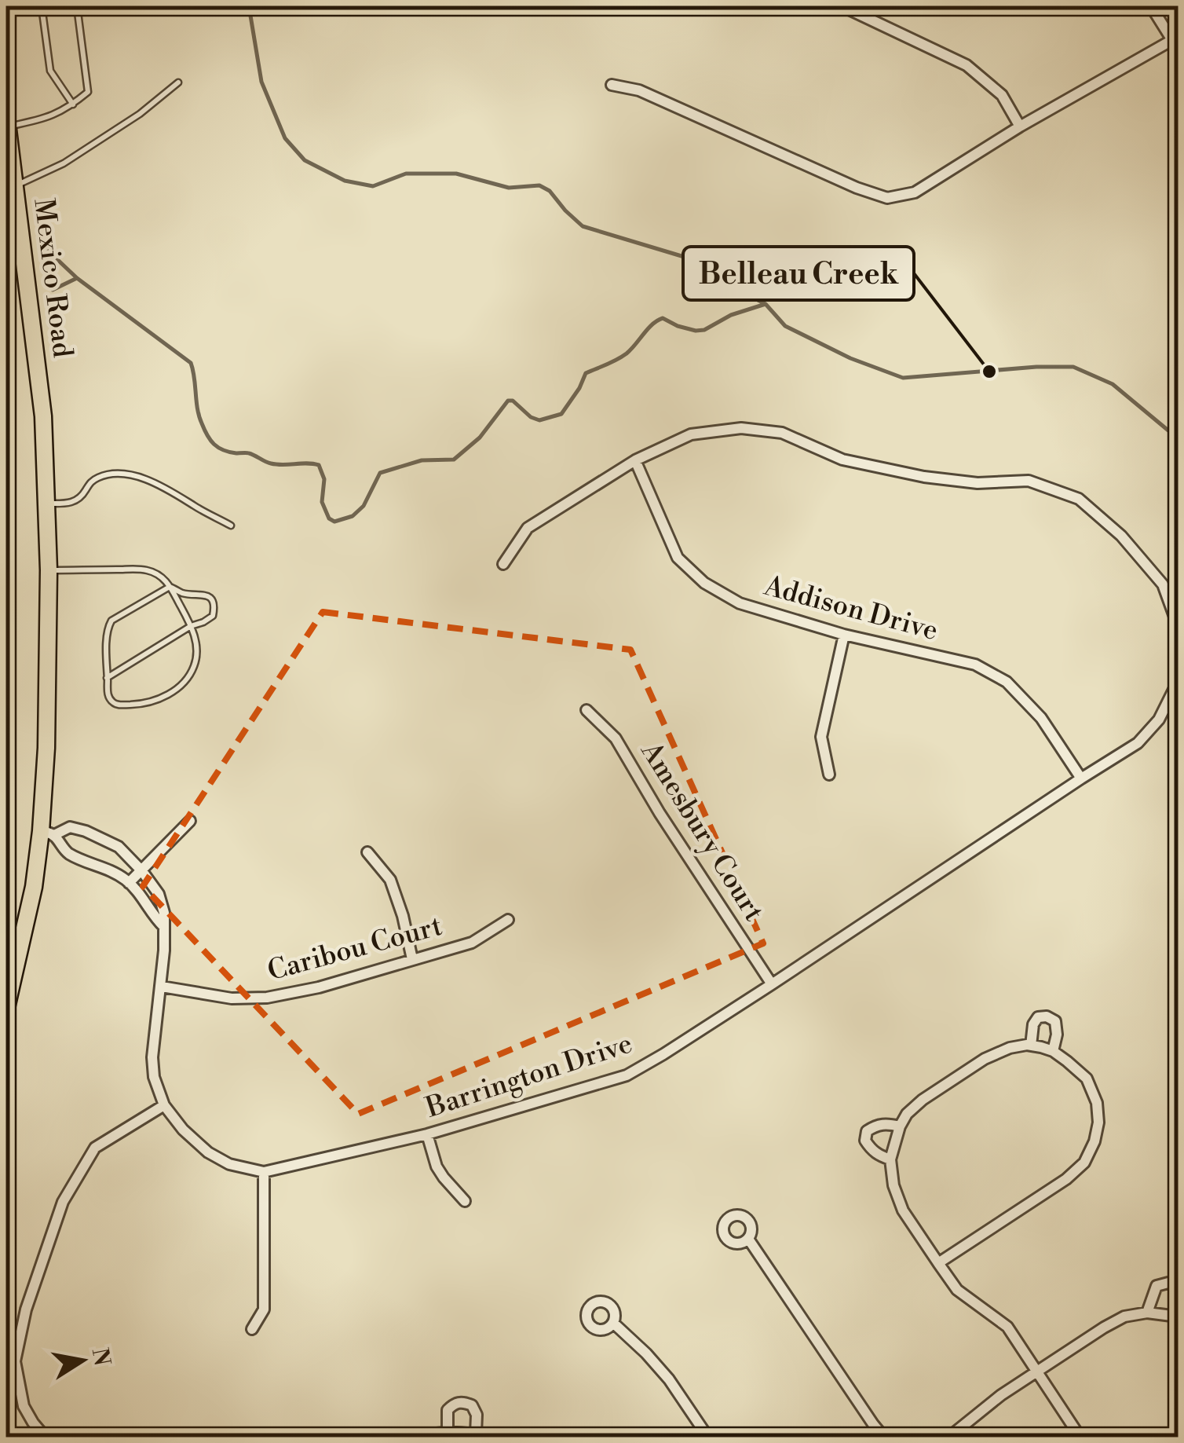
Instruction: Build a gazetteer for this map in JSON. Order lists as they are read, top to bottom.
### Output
{
  "streets": {
    "main road": ["Mexico Road"],
    "street": [
      "Addison Drive",
      "Amesbury Court",
      "Caribou Court",
      "Barrington Drive"
    ]
  },
  "crossings": [
    ["Mexico Road", "Barrington Drive"],
    ["Addison Drive", "Barrington Drive"],
    ["Amesbury Court", "Barrington Drive"],
    ["Caribou Court", "Barrington Drive"]
  ],
  "places": ["Belleau Creek"],
  "north": "right"
}
